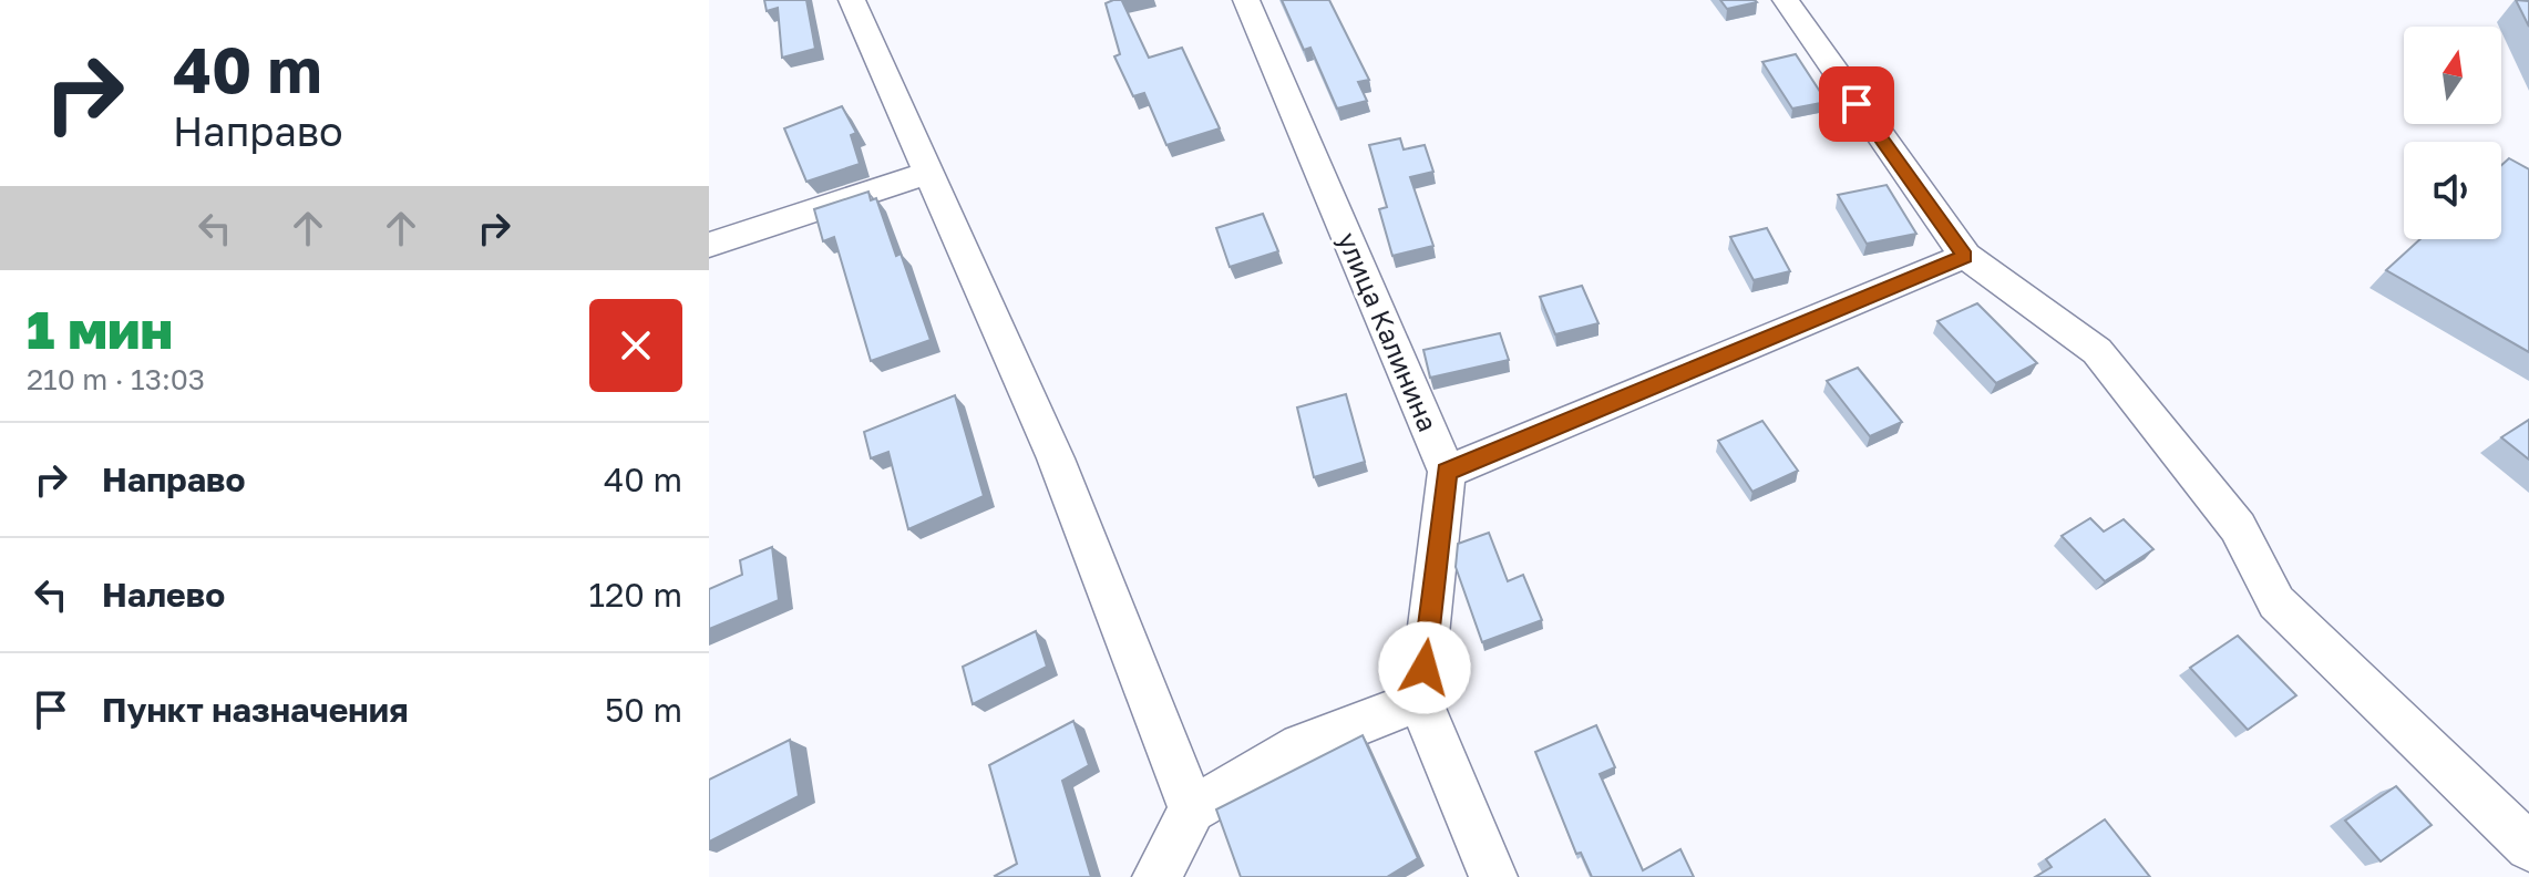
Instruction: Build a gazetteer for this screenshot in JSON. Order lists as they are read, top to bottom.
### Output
{
  "streets": {
    "street": ["улица Калинина"]
  },
  "north": "top",
  "page": {
    "turn": ["40 m", "Направо"],
    "heading": ["1 мин", "210 m · 13:03"],
    "list": [
      {
        "name": "Направо",
        "value": "40 m"
      },
      {
        "name": "Налево",
        "value": "120 m"
      },
      {
        "name": "Пункт назначения",
        "value": "50 m"
      }
    ]
  }
}
